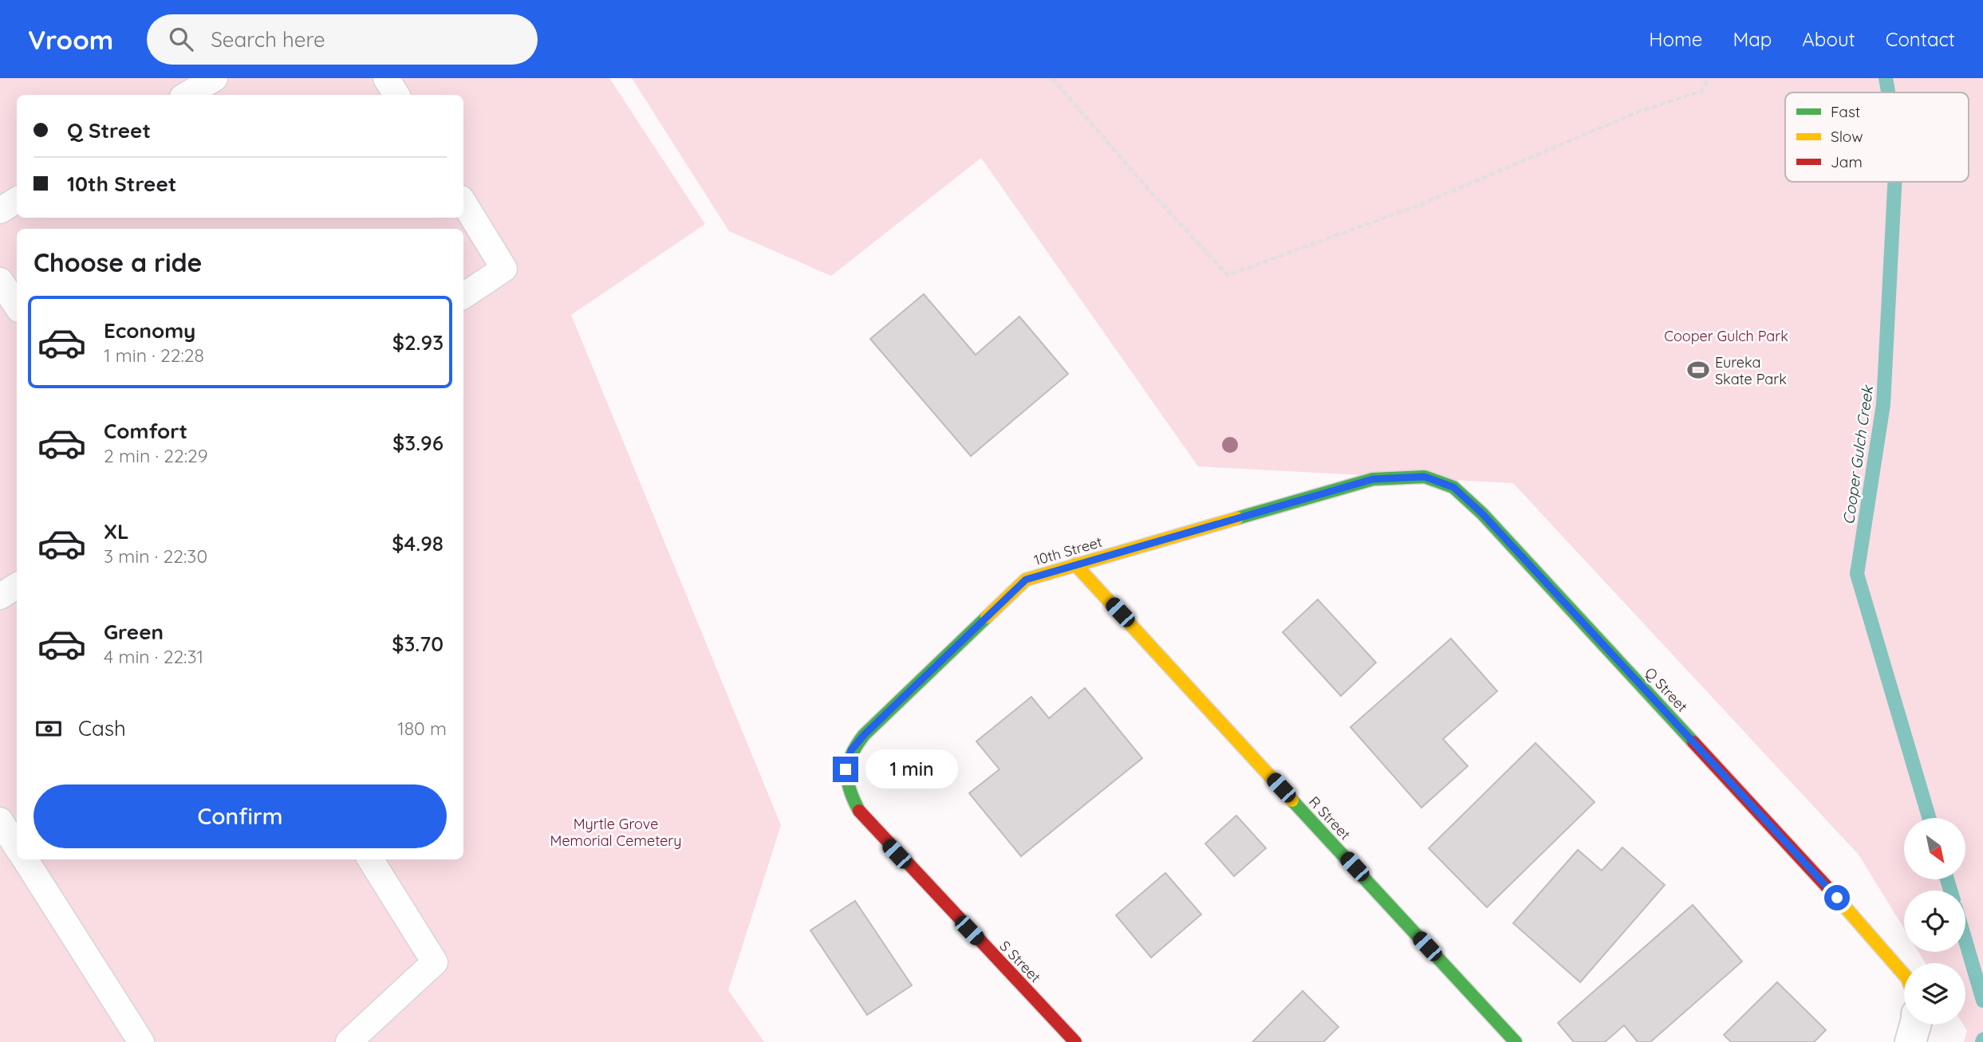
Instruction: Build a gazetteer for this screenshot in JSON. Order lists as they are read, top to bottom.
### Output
{
  "streets": {
    "street": [
      "10th Street",
      "Q Street",
      "R Street",
      "S Street"
    ]
  },
  "crossings": [
    ["10th Street", "Q Street"],
    ["10th Street", "R Street"],
    ["10th Street", "S Street"]
  ],
  "water": ["Cooper Gulch Creek"],
  "parks": ["Cooper Gulch Park", "Myrtle Grove Memorial Cemetery"],
  "places": {
    "sports": ["Eureka Skate Park"]
  },
  "legend": ["Fast", "Slow", "Jam"],
  "north": "bottom right",
  "page": {
    "header": "Vroom",
    "search": "Search here",
    "nav": [
      "Home",
      "Map",
      "About",
      "Contact"
    ],
    "banner": ["Q Street", "10th Street"],
    "heading": "Choose a ride",
    "list": [
      {
        "name": "Economy",
        "note": "1 min · 22:28",
        "value": "$2.93"
      },
      {
        "name": "Comfort",
        "note": "2 min · 22:29",
        "value": "$3.96"
      },
      {
        "name": "XL",
        "note": "3 min · 22:30",
        "value": "$4.98"
      },
      {
        "name": "Green",
        "note": "4 min · 22:31",
        "value": "$3.70"
      }
    ],
    "pay": ["Cash", "180 m"],
    "bubble": "1 min",
    "buttons": "Confirm"
  }
}
